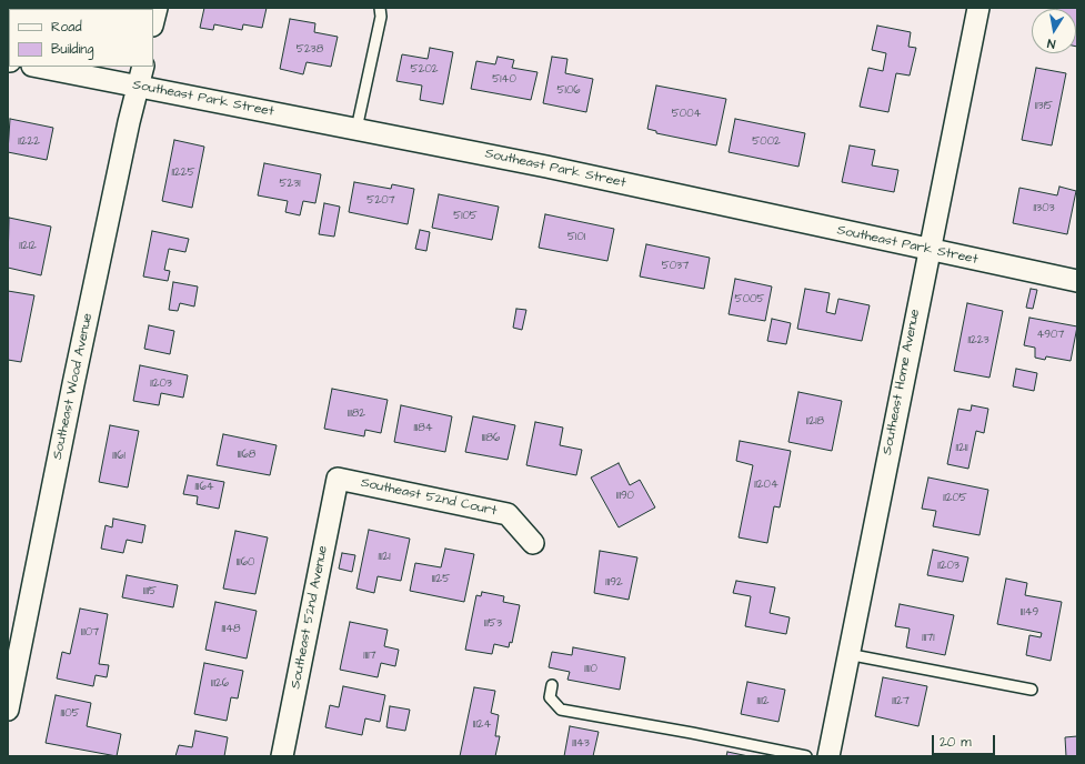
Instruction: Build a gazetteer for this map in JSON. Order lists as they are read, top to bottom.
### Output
{
  "streets": {
    "street": [
      "Southeast Park Street",
      "Southeast Home Avenue",
      "Southeast Wood Avenue",
      "Southeast 52nd Court",
      "Southeast 52nd Avenue"
    ]
  },
  "crossings": [
    ["Southeast Park Street", "Southeast Home Avenue"],
    ["Southeast Park Street", "Southeast Wood Avenue"],
    ["Southeast 52nd Court", "Southeast 52nd Avenue"]
  ],
  "house_numbers": [
    "5238",
    "5202",
    "5140",
    "5106",
    "11315",
    "5004",
    "11222",
    "5002",
    "11225",
    "5231",
    "5207",
    "11303",
    "5105",
    "5101",
    "11212",
    "5037",
    "5005",
    "4907",
    "11223",
    "11203",
    "11182",
    "11218",
    "11184",
    "11186",
    "11211",
    "11168",
    "11161",
    "11204",
    "11164",
    "11190",
    "11205",
    "11121",
    "11160",
    "11203",
    "11125",
    "11192",
    "11115",
    "11149",
    "11153",
    "11148",
    "11107",
    "11171",
    "11117",
    "11110",
    "11126",
    "11112",
    "11127",
    "11105",
    "11124",
    "11143"
  ],
  "legend": ["Road", "Building"],
  "scale_bar": "20 m",
  "north": "bottom"
}
